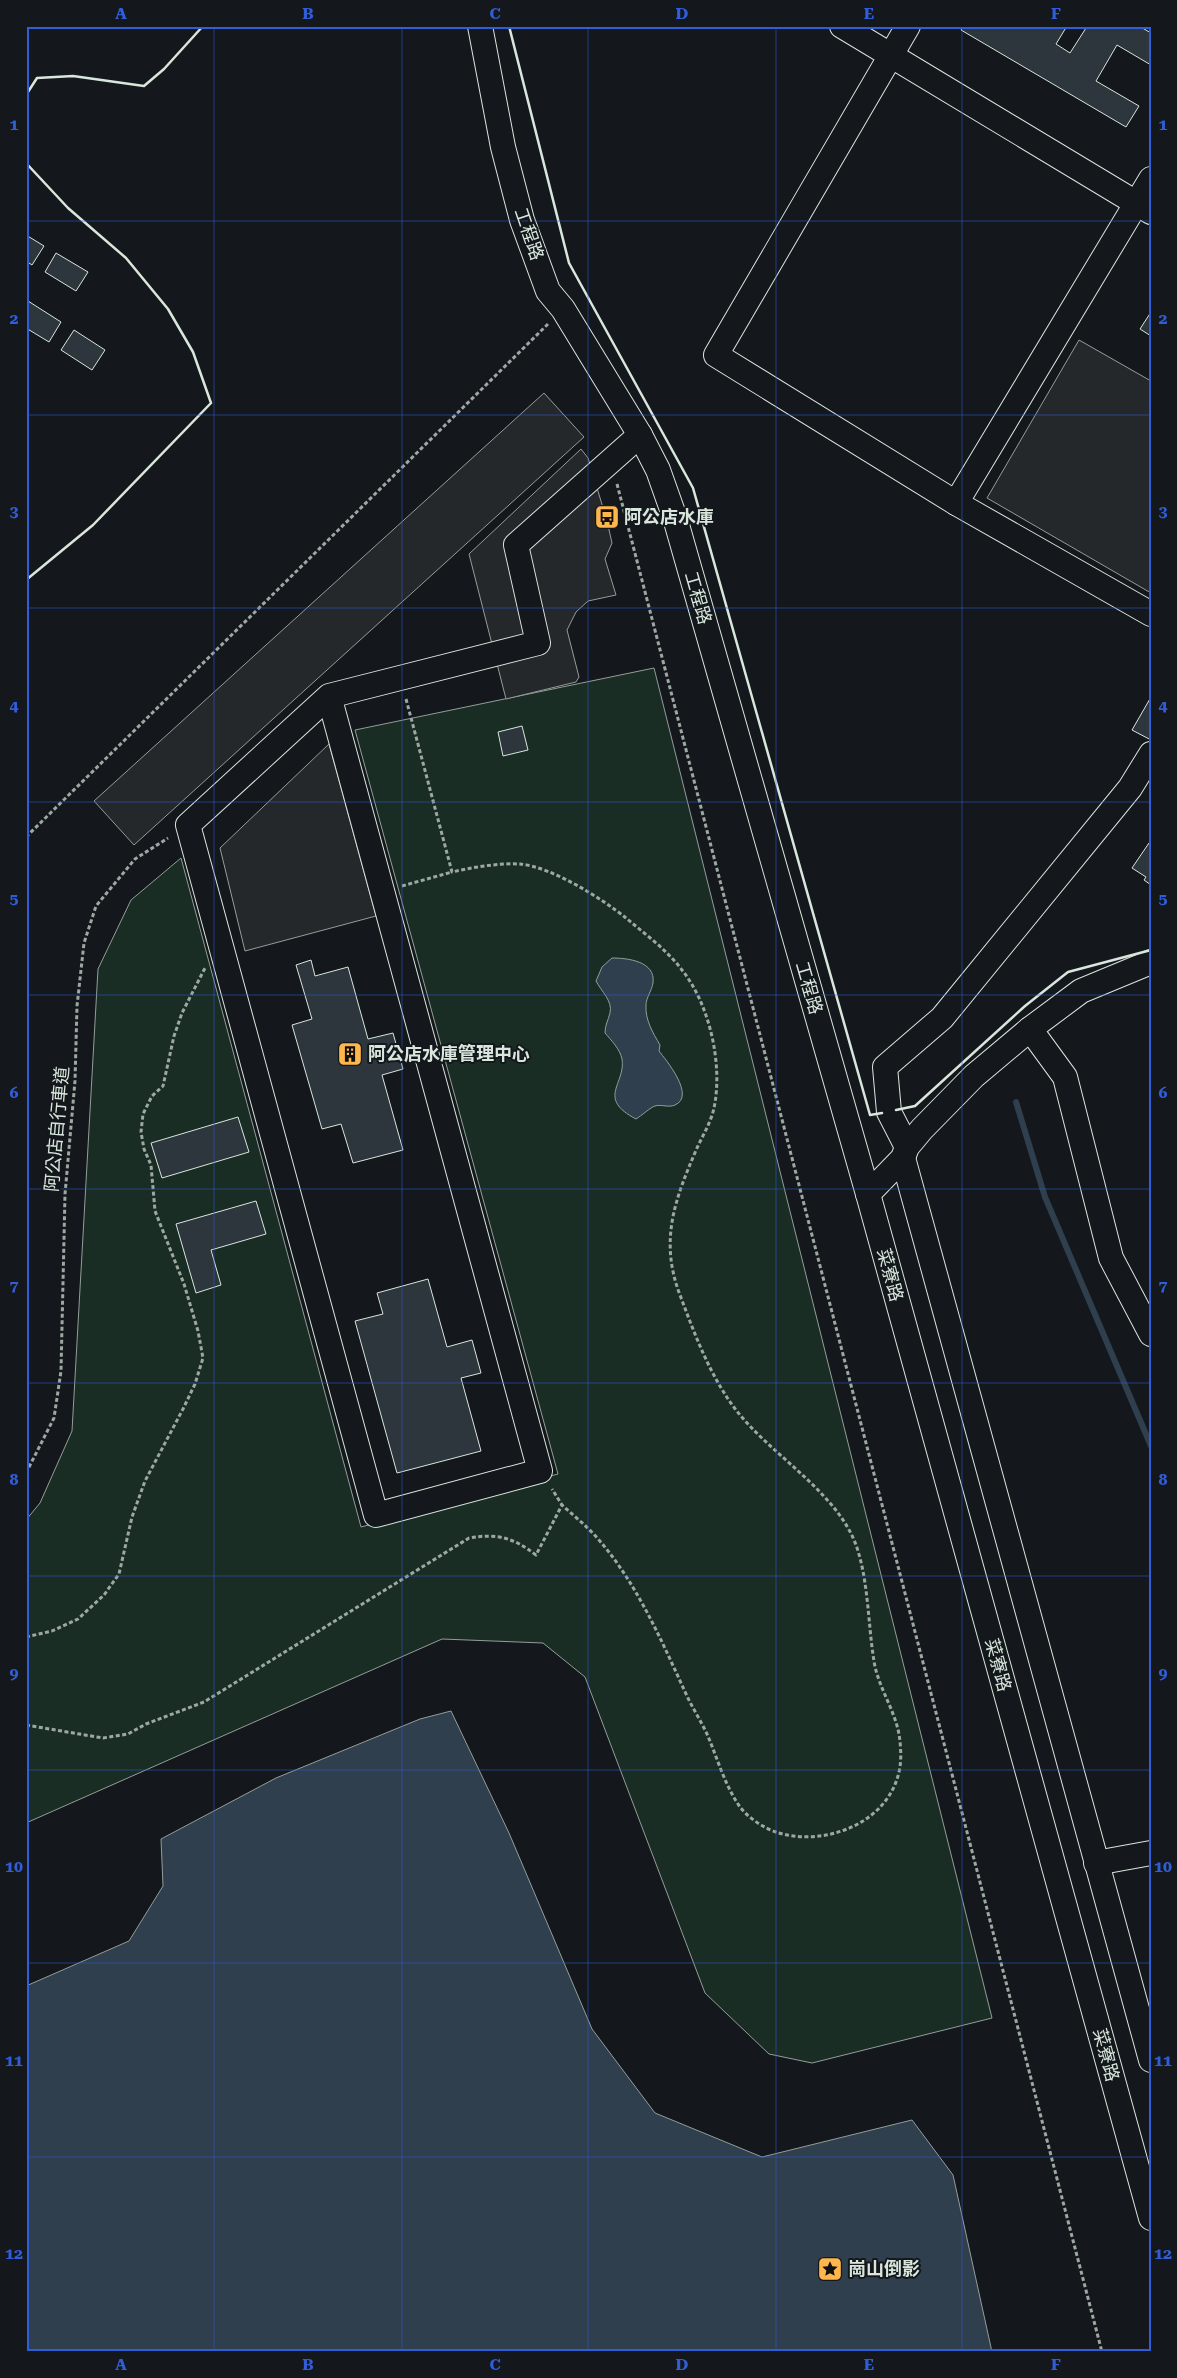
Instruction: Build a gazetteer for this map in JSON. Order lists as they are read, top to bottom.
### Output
{
  "streets": {
    "street": ["工程路", "菜寮路"],
    "path": ["阿公店自行車道"]
  },
  "crossings": [
    ["工程路", "菜寮路"]
  ],
  "places": {
    "bus stop": ["阿公店水庫"],
    "building": ["阿公店水庫管理中心"],
    "place": ["崗山倒影"]
  },
  "grid": {
    "columns": [
      "A",
      "B",
      "C",
      "D",
      "E",
      "F"
    ],
    "rows": [
      "1",
      "2",
      "3",
      "4",
      "5",
      "6",
      "7",
      "8",
      "9",
      "10",
      "11",
      "12"
    ]
  }
}
